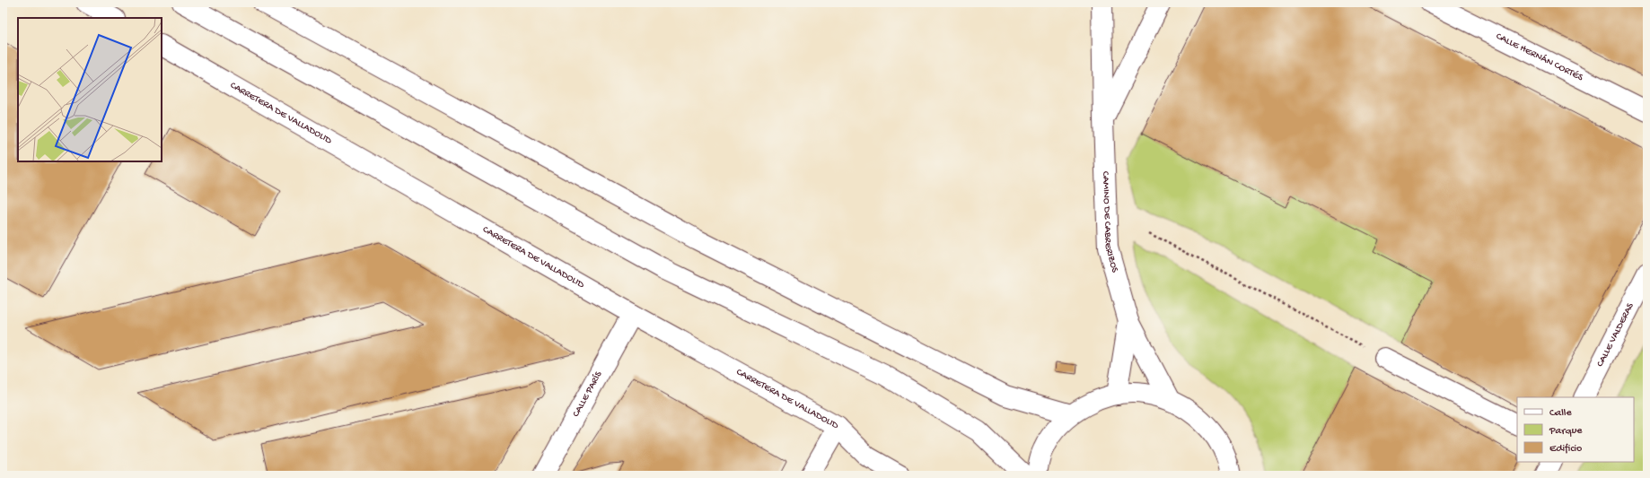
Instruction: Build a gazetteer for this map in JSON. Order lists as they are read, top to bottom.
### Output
{
  "streets": {
    "main road": [
      "CALLE HERNÁN CORTÉS",
      "CARRETERA DE VALLADOLID",
      "CAMINO DE CABRERIZOS",
      "CALLE VALDERAS",
      "CALLE PARÍS"
    ]
  },
  "crossings": [
    ["CARRETERA DE VALLADOLID", "CALLE PARÍS"]
  ],
  "legend": ["Calle", "Parque", "Edificio"]
}
